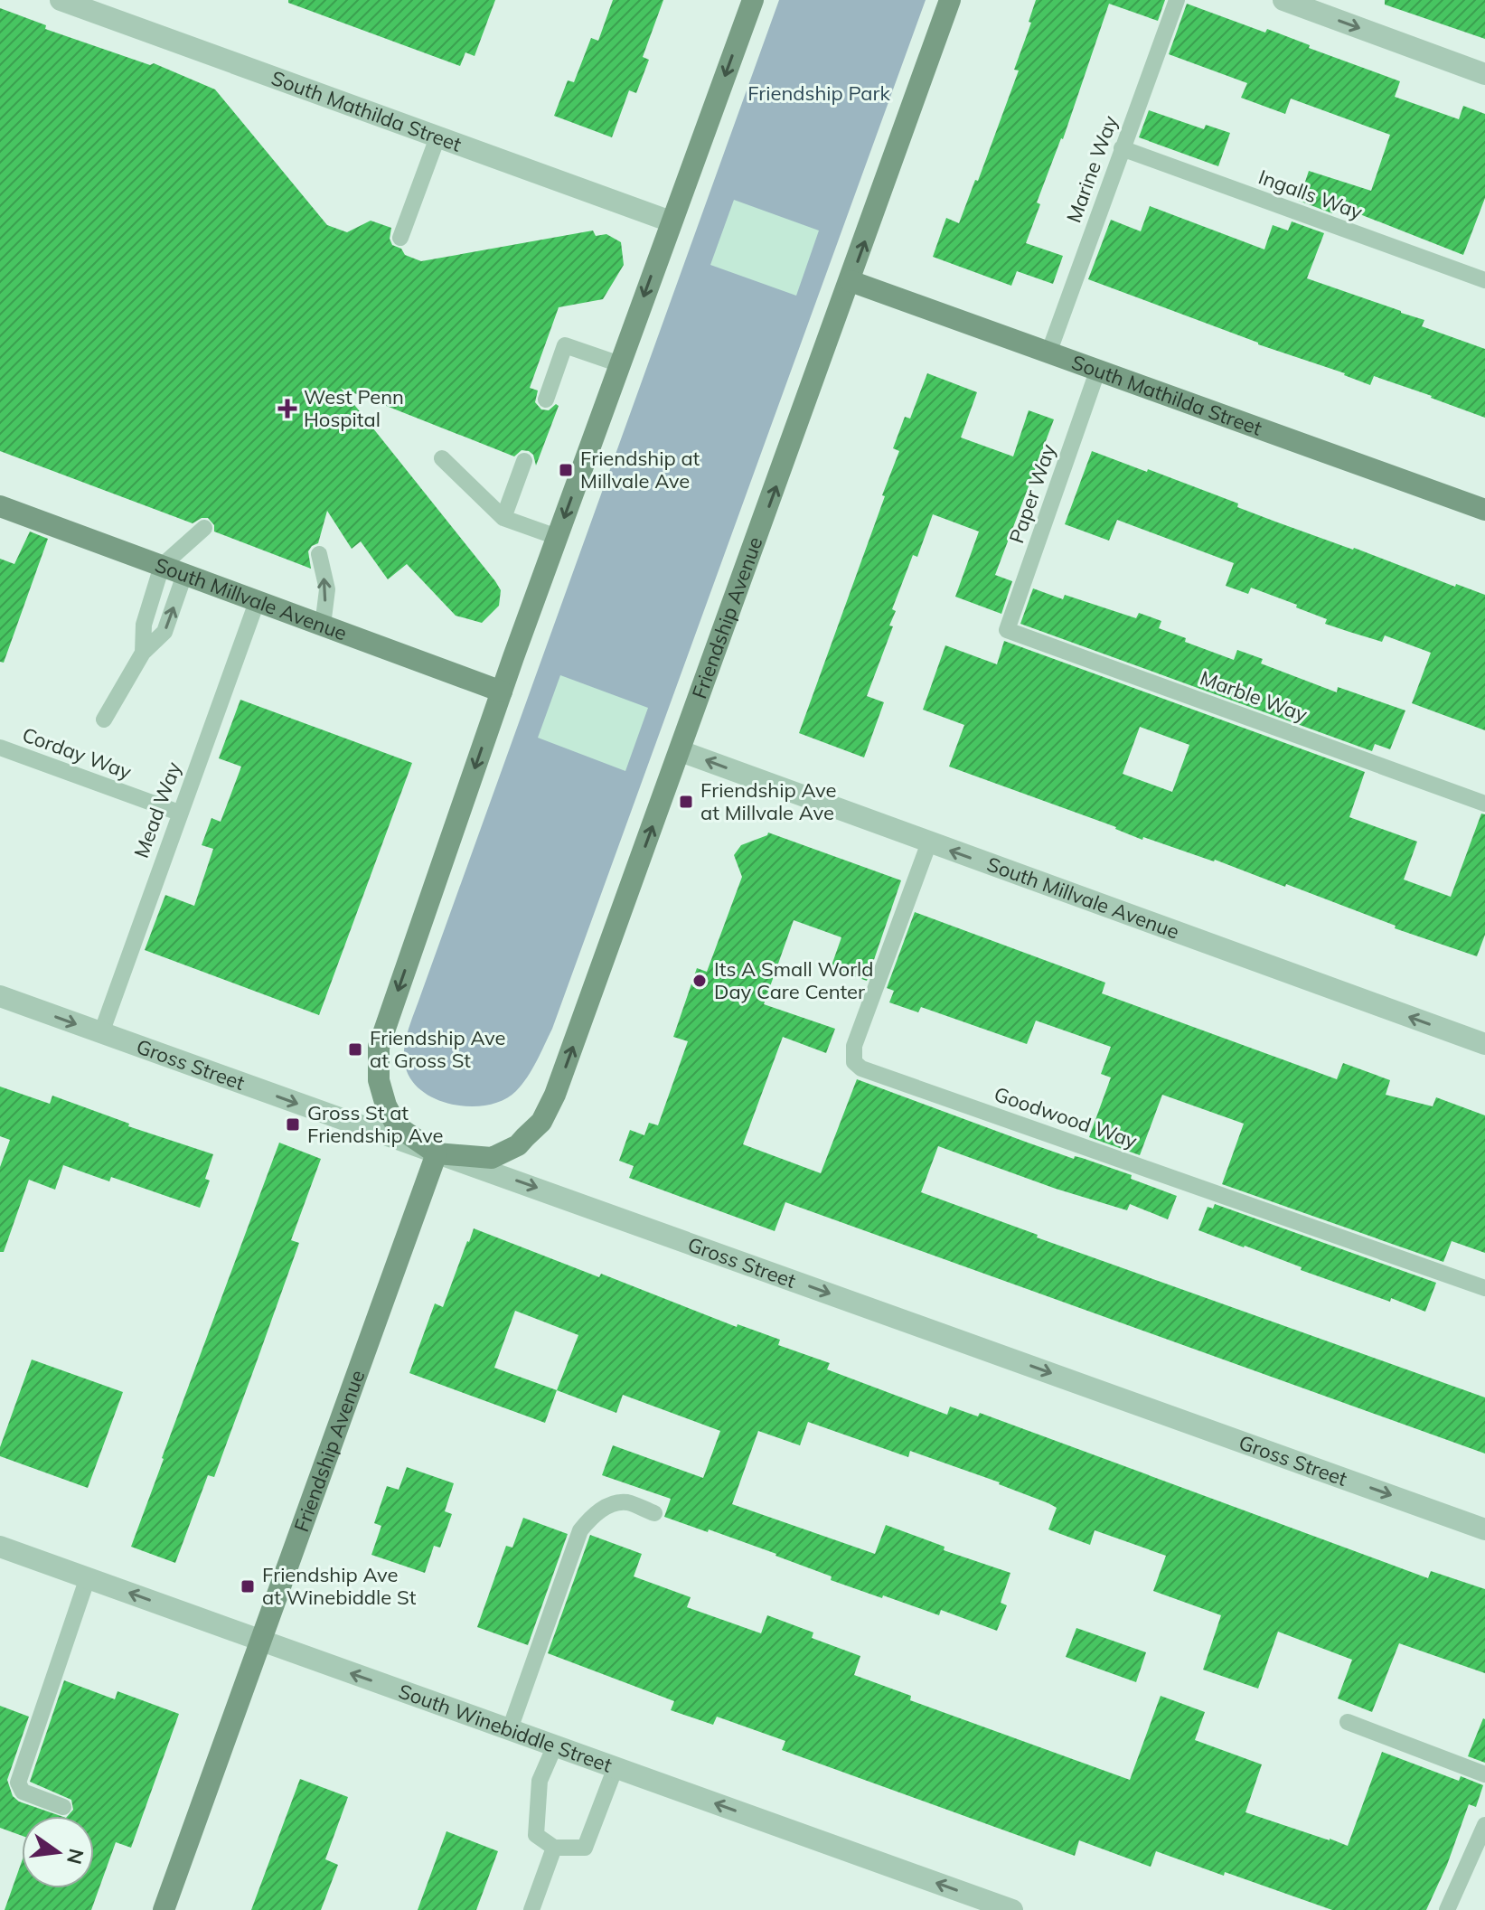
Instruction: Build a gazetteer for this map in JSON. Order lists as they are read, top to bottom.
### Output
{
  "streets": {
    "street": [
      "South Mathilda Street",
      "South Millvale Avenue",
      "Friendship Avenue",
      "Gross Street",
      "South Winebiddle Street"
    ],
    "lane": [
      "Marine Way",
      "Ingalls Way",
      "Paper Way",
      "Marble Way",
      "Corday Way",
      "Mead Way",
      "Goodwood Way"
    ]
  },
  "crossings": [
    ["South Mathilda Street", "Marine Way"],
    ["South Mathilda Street", "Paper Way"],
    ["South Mathilda Street", "Friendship Avenue"],
    ["Marine Way", "Ingalls Way"],
    ["Paper Way", "Marble Way"],
    ["South Millvale Avenue", "Friendship Avenue"],
    ["South Millvale Avenue", "Mead Way"],
    ["South Millvale Avenue", "Goodwood Way"],
    ["Friendship Avenue", "Gross Street"],
    ["Friendship Avenue", "South Winebiddle Street"],
    ["Corday Way", "Mead Way"],
    ["Mead Way", "Gross Street"]
  ],
  "one_way": ["South Millvale Avenue", "Gross Street", "South Winebiddle Street"],
  "parks": ["Friendship Park"],
  "places": {
    "health": ["West Penn Hospital"],
    "transit": [
      "Friendship at Millvale Ave",
      "Friendship Ave at Millvale Ave",
      "Friendship Ave at Gross St",
      "Gross St at Friendship Ave",
      "Friendship Ave at Winebiddle St"
    ],
    "other": ["Its A Small World Day Care Center"]
  },
  "north": "right"
}
